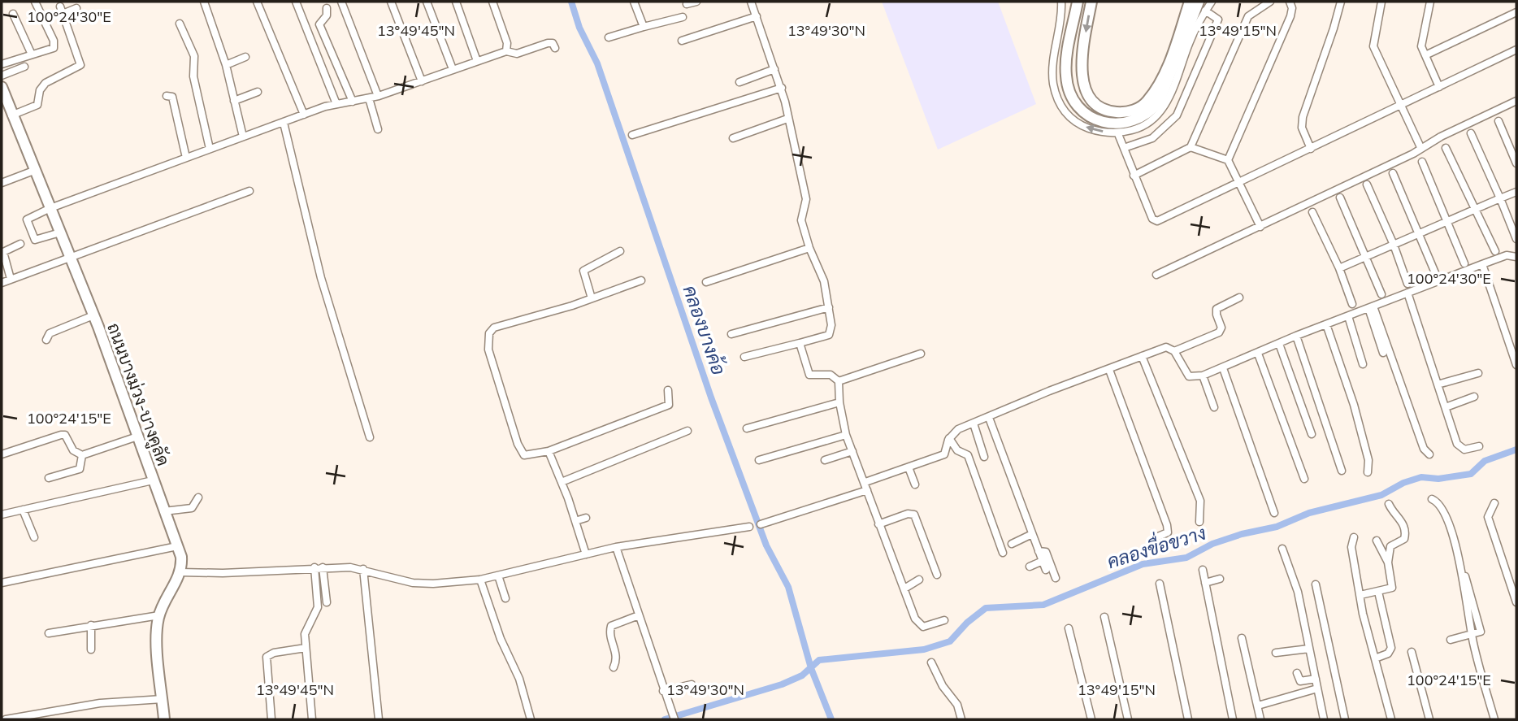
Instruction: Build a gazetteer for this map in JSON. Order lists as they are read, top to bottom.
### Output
{
  "streets": {
    "street": ["ถนนบางม่วง-บางคูลัด"]
  },
  "water": ["คลองบางค้อ", "คลองขื่อขวาง"],
  "coordinates": [
    "100°24'30\"E",
    "13°49'45\"N",
    "13°49'30\"N",
    "13°49'15\"N",
    "100°24'15\"E"
  ]
}
